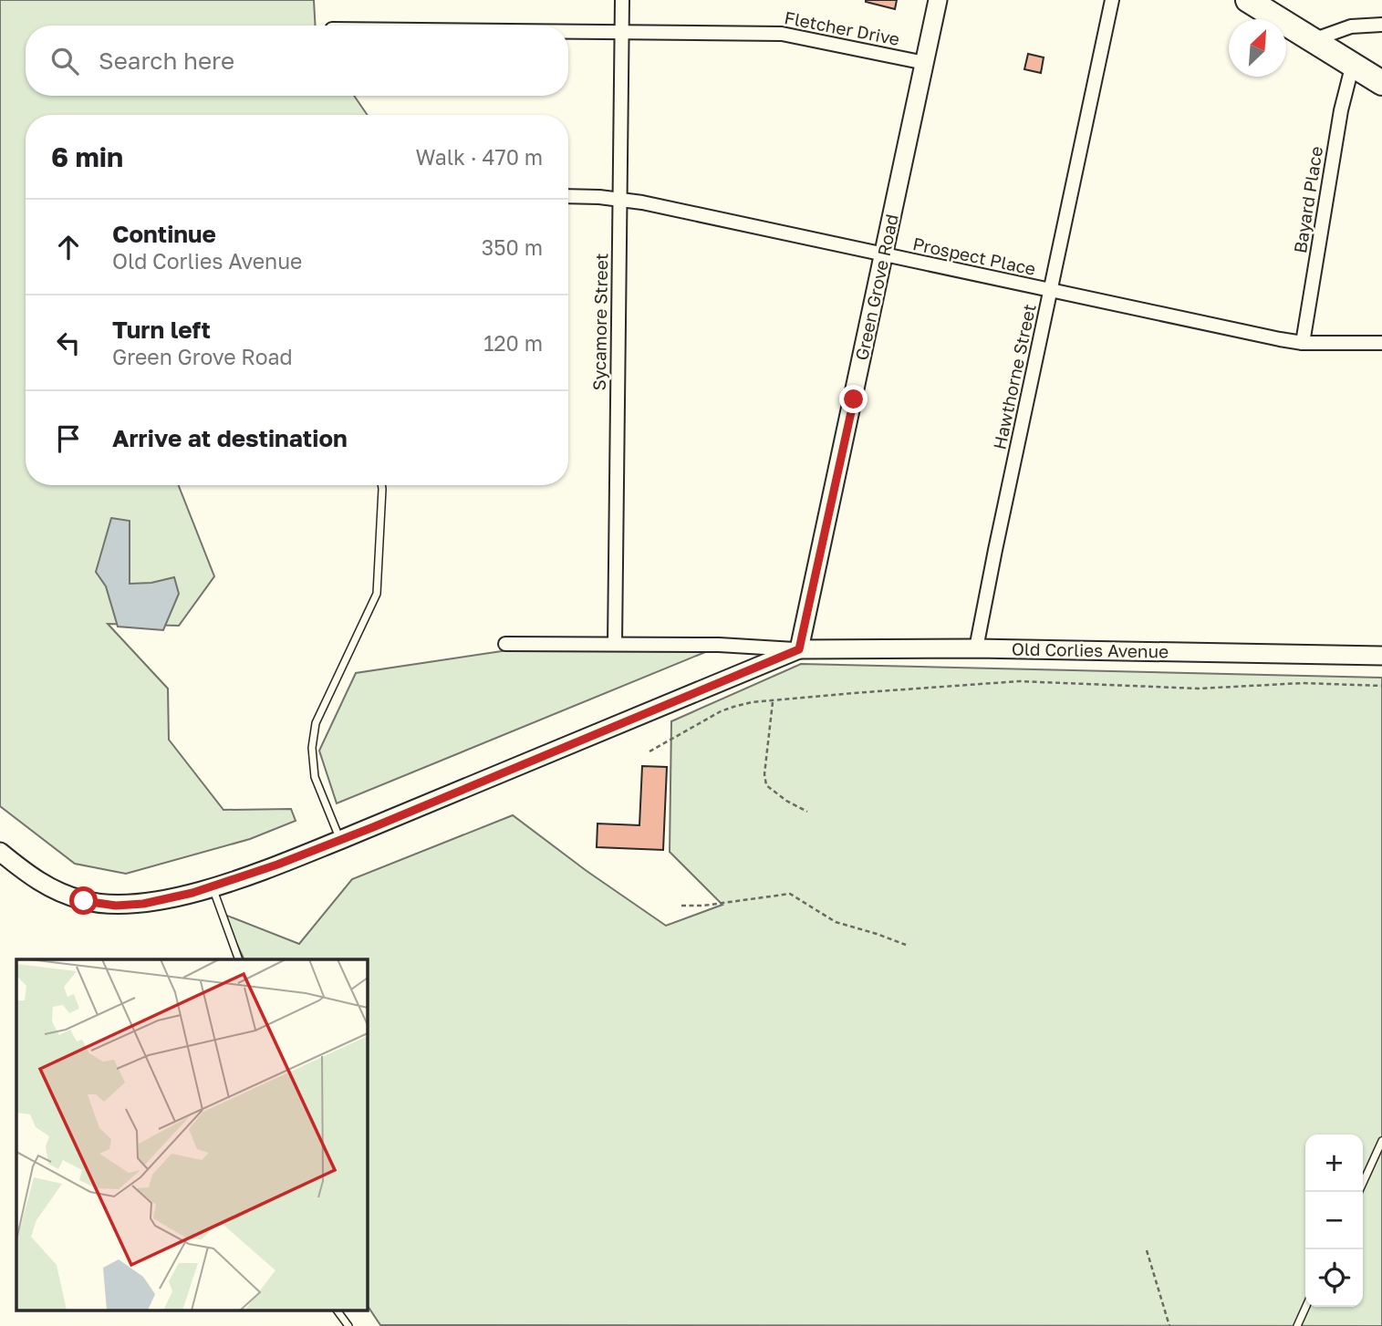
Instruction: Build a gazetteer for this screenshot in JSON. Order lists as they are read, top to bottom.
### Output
{
  "streets": {
    "street": [
      "Fletcher Drive",
      "Bayard Place",
      "Prospect Place",
      "Green Grove Road",
      "Sycamore Street",
      "Hawthorne Street",
      "Old Corlies Avenue"
    ]
  },
  "crossings": [
    ["Fletcher Drive", "Green Grove Road"],
    ["Fletcher Drive", "Sycamore Street"],
    ["Bayard Place", "Prospect Place"],
    ["Prospect Place", "Green Grove Road"],
    ["Prospect Place", "Sycamore Street"],
    ["Prospect Place", "Hawthorne Street"],
    ["Green Grove Road", "Old Corlies Avenue"],
    ["Sycamore Street", "Old Corlies Avenue"],
    ["Hawthorne Street", "Old Corlies Avenue"]
  ],
  "north": "top right",
  "page": {
    "search": "Search here",
    "heading": ["6 min", "Walk · 470 m"],
    "list": [
      ["Continue", "Old Corlies Avenue", "350 m"],
      ["Turn left", "Green Grove Road", "120 m"],
      "Arrive at destination"
    ],
    "map_buttons": ["+", "−"]
  }
}
